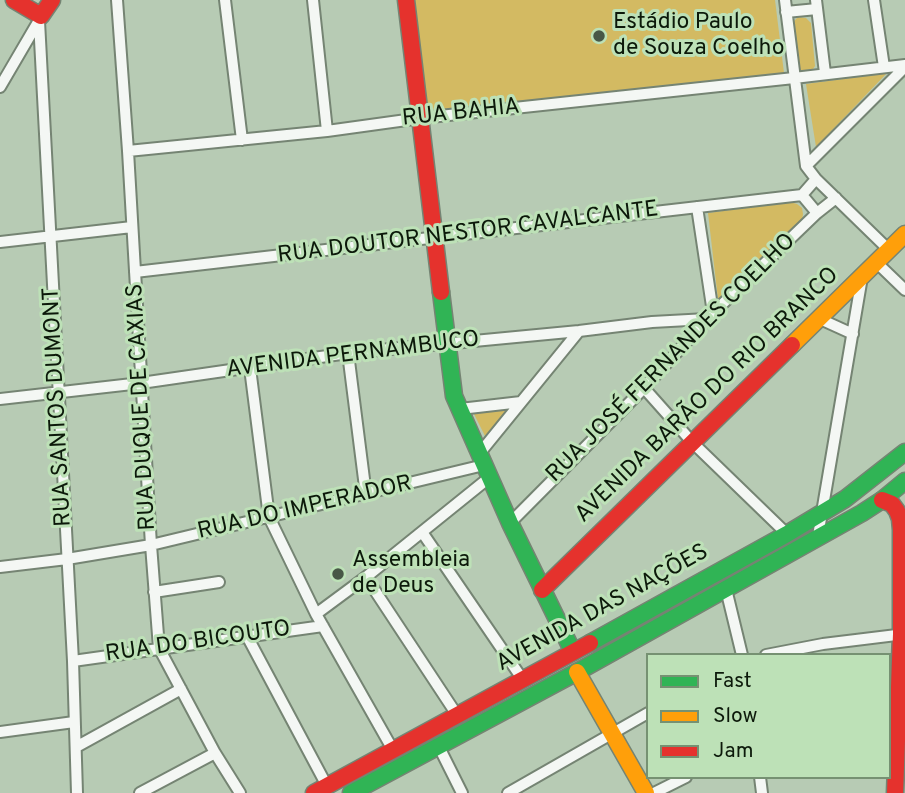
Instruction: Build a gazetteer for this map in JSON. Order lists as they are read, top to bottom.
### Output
{
  "streets": {
    "main road": ["AVENIDA BARÃO DO RIO BRANCO", "AVENIDA DAS NAÇÕES"],
    "street": [
      "RUA BAHIA",
      "RUA DOUTOR NESTOR CAVALCANTE",
      "AVENIDA PERNAMBUCO",
      "RUA JOSÉ FERNANDES COELHO",
      "RUA SANTOS DUMONT",
      "RUA DUQUE DE CAXIAS",
      "RUA DO IMPERADOR",
      "RUA DO BICOUTO"
    ]
  },
  "crossings": [
    ["RUA BAHIA", "RUA DUQUE DE CAXIAS"],
    ["RUA DOUTOR NESTOR CAVALCANTE", "RUA DUQUE DE CAXIAS"],
    ["AVENIDA PERNAMBUCO", "RUA JOSÉ FERNANDES COELHO"],
    ["AVENIDA PERNAMBUCO", "RUA SANTOS DUMONT"],
    ["AVENIDA PERNAMBUCO", "RUA DUQUE DE CAXIAS"],
    ["AVENIDA PERNAMBUCO", "RUA DO BICOUTO"],
    ["RUA SANTOS DUMONT", "RUA DO IMPERADOR"],
    ["RUA SANTOS DUMONT", "RUA DO BICOUTO"],
    ["RUA DUQUE DE CAXIAS", "RUA DO IMPERADOR"],
    ["RUA DUQUE DE CAXIAS", "RUA DO BICOUTO"],
    ["RUA DO IMPERADOR", "RUA DO BICOUTO"]
  ],
  "places": ["Estádio Paulo de Souza Coelho", "Assembleia de Deus"],
  "legend": ["Fast", "Slow", "Jam"]
}
